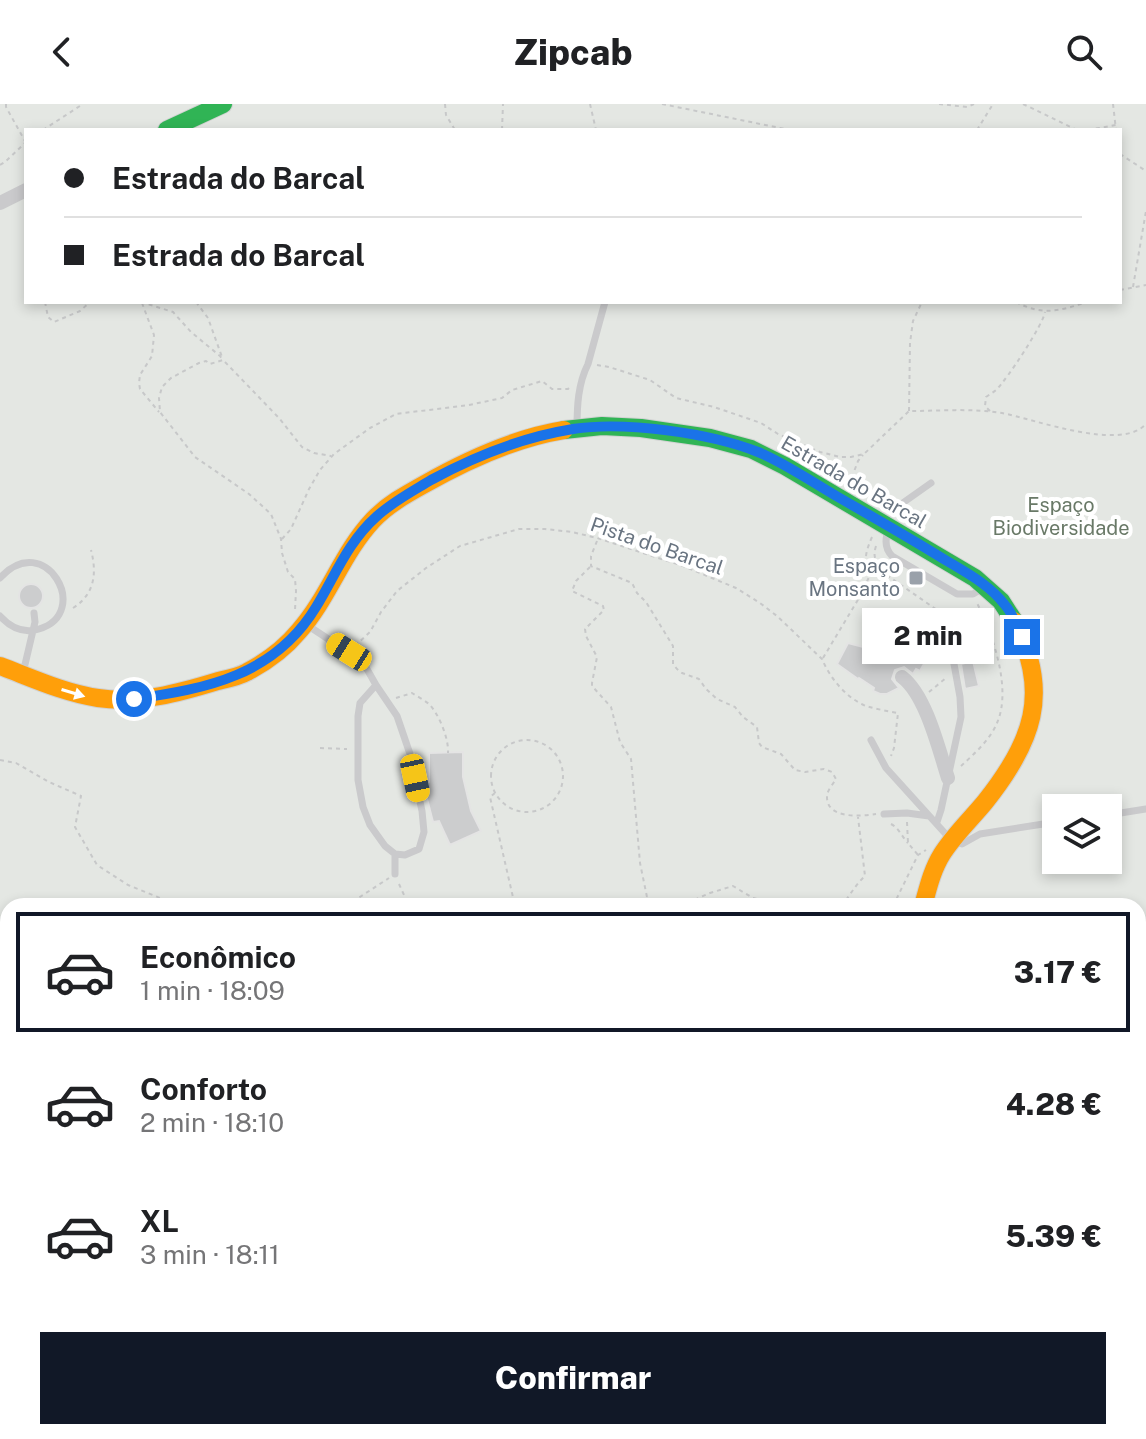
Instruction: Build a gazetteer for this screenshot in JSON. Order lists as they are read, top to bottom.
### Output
{
  "streets": {
    "street": ["Estrada do Barcal"],
    "path": ["Pista do Barcal"]
  },
  "parks": ["Espaço Biodiversidade"],
  "places": {
    "transit": ["Espaço Monsanto"]
  },
  "page": {
    "header": "Zipcab",
    "banner": ["Estrada do Barcal", "Estrada do Barcal"],
    "bubble": "2 min",
    "list": [
      {
        "name": "Econômico",
        "note": "1 min · 18:09",
        "value": "3.17 €"
      },
      {
        "name": "Conforto",
        "note": "2 min · 18:10",
        "value": "4.28 €"
      },
      {
        "name": "XL",
        "note": "3 min · 18:11",
        "value": "5.39 €"
      }
    ],
    "buttons": "Confirmar"
  }
}
